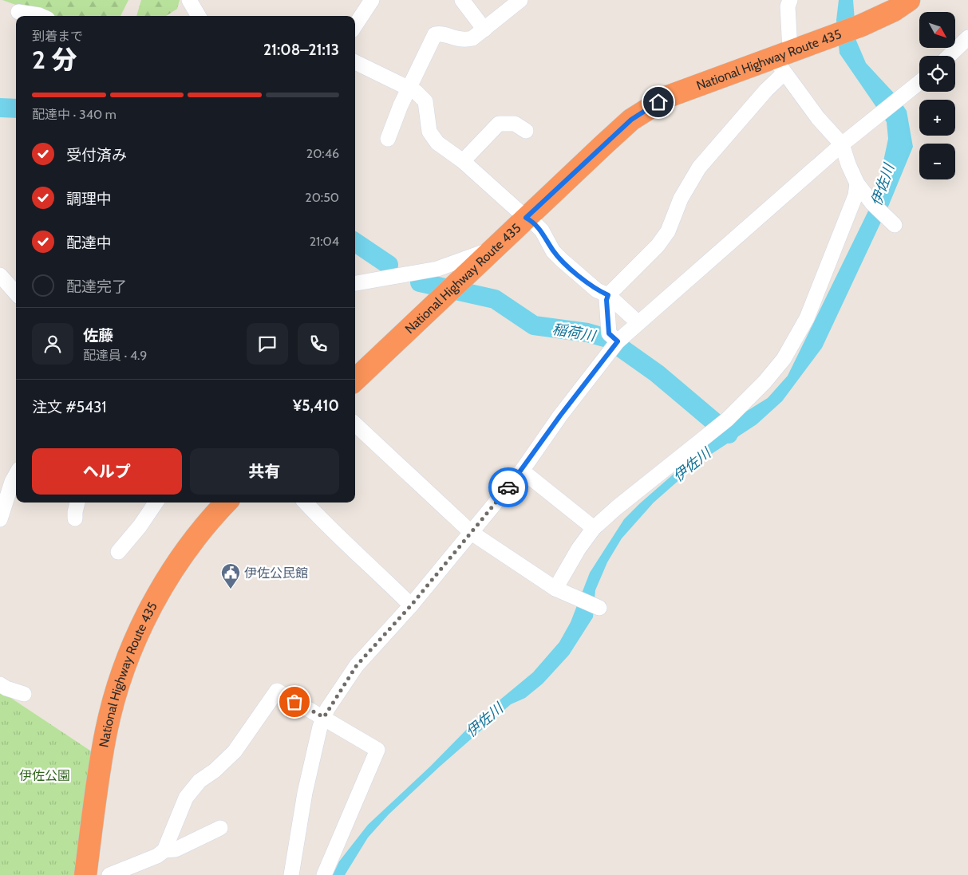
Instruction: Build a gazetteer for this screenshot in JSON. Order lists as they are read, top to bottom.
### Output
{
  "streets": {
    "highway": ["National Highway Route 435"]
  },
  "water": ["伊佐川", "稲荷川"],
  "parks": ["伊佐公園"],
  "places": {
    "public building": ["伊佐公民館"]
  },
  "north": "bottom right",
  "page": {
    "map_buttons": ["+", "−"],
    "heading": ["2 分", "到着まで", "21:08–21:13"],
    "panel": [
      "佐藤",
      "配達員 · 4.9",
      "注文 #5431",
      "¥5,410"
    ],
    "bar": "配達中 · 340 m",
    "list": [
      ["受付済み", "20:46"],
      ["調理中", "20:50"],
      ["配達中", "21:04"],
      "配達完了"
    ],
    "buttons": ["ヘルプ", "共有"]
  }
}
